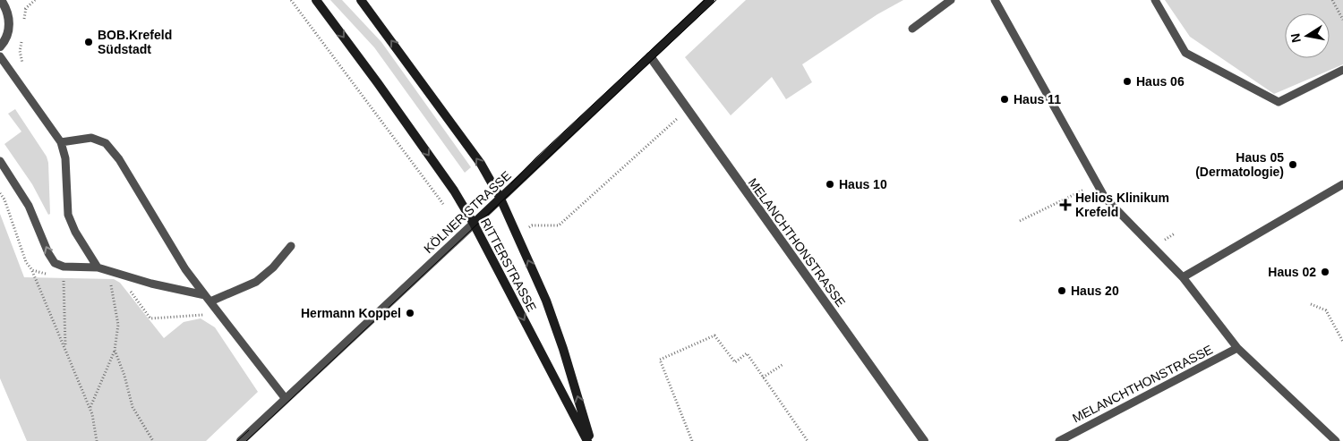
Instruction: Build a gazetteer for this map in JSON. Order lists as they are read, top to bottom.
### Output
{
  "streets": {
    "main road": ["KÖLNER STRASSE", "RITTERSTRASSE"],
    "street": ["MELANCHTHONSTRASSE"]
  },
  "crossings": [
    ["KÖLNER STRASSE", "MELANCHTHONSTRASSE"],
    ["KÖLNER STRASSE", "RITTERSTRASSE"]
  ],
  "places": {
    "other": [
      "BOB.Krefeld Südstadt",
      "Haus 06",
      "Haus 11",
      "Haus 05 (Dermatologie)",
      "Haus 10",
      "Haus 02",
      "Haus 20",
      "Hermann Koppel"
    ],
    "health": ["Helios Klinikum Krefeld"]
  },
  "north": "left"
}
